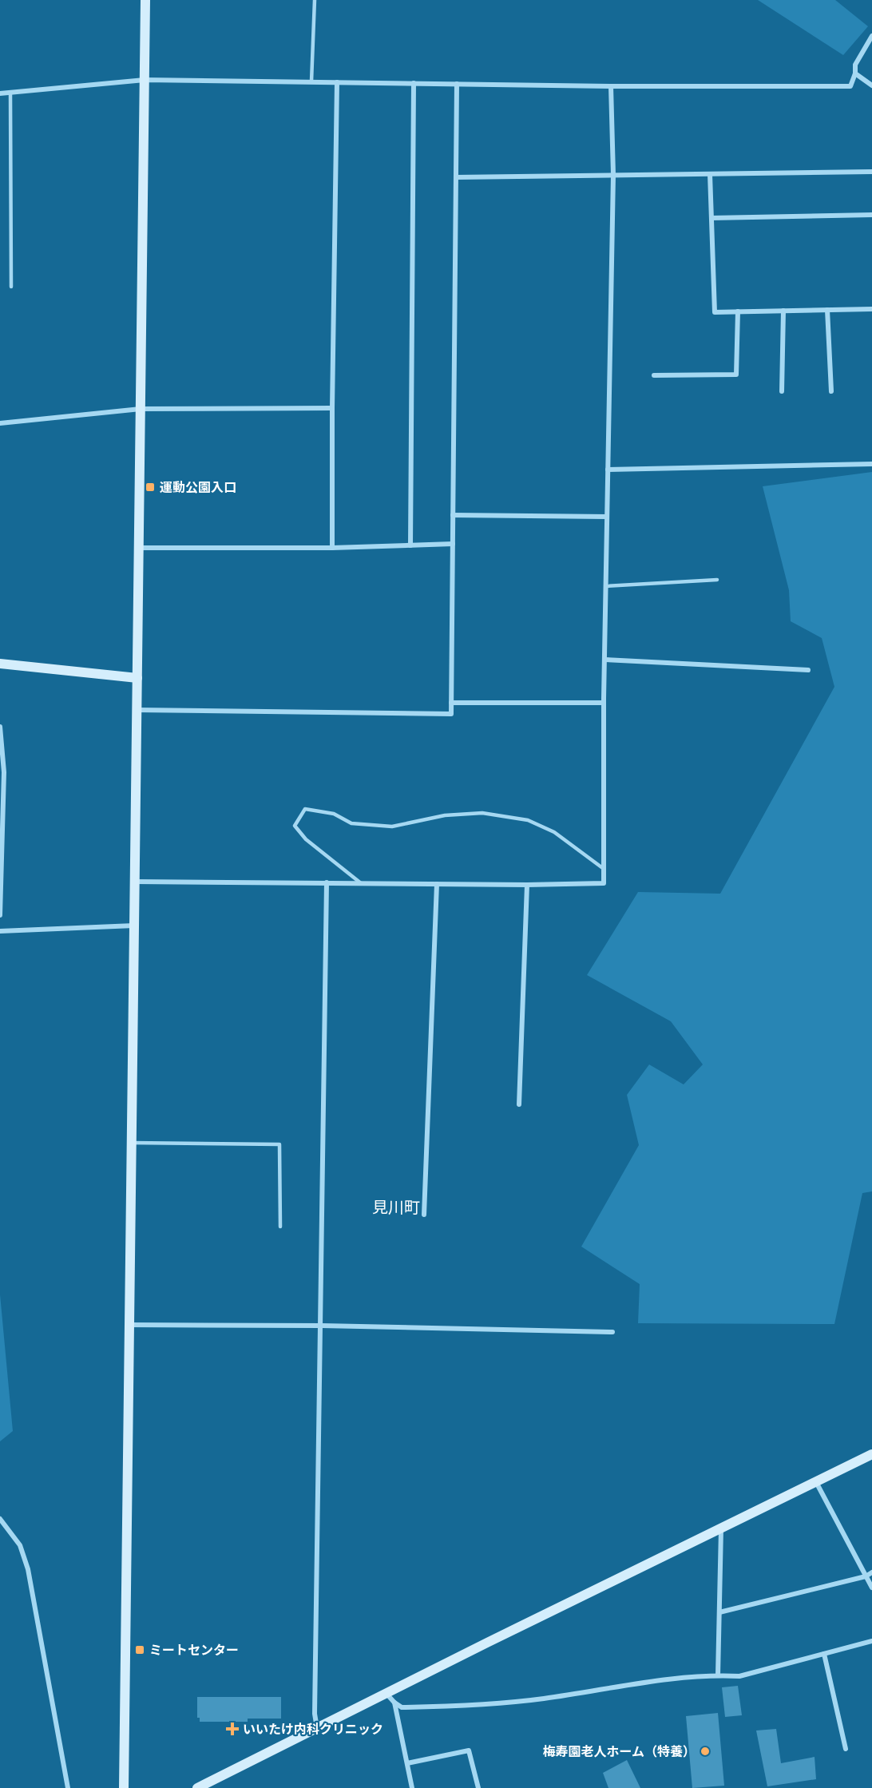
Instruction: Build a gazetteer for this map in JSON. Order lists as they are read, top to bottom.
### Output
{
  "districts": ["見川町"],
  "places": {
    "transit": ["運動公園入口", "ミートセンター"],
    "health": ["いいたけ内科クリニック"],
    "other": ["梅寿園老人ホーム（特養）"]
  }
}
